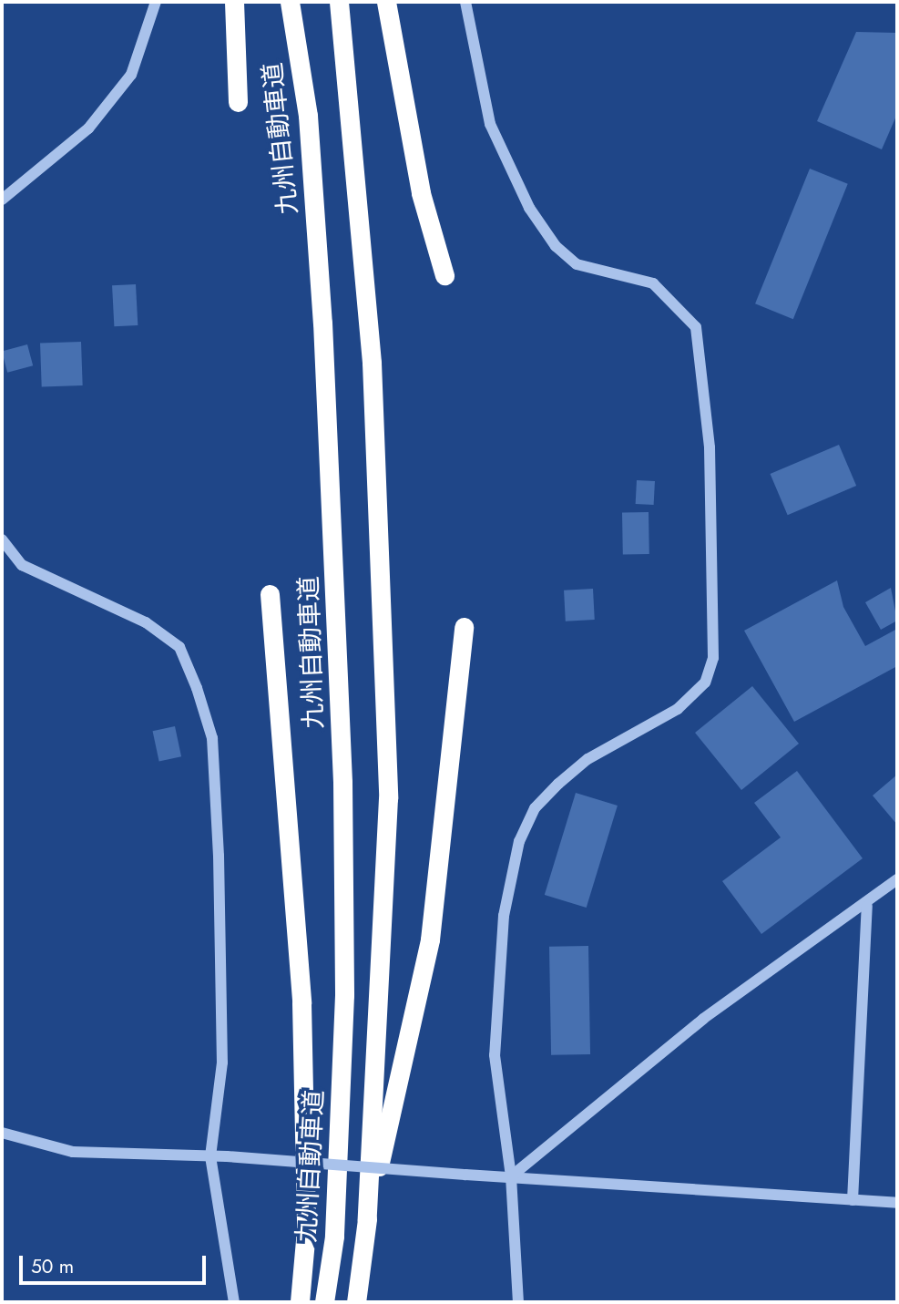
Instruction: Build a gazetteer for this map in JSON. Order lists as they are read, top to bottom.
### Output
{
  "streets": {
    "highway": ["九州自動車道"]
  },
  "scale_bar": "50 m"
}
